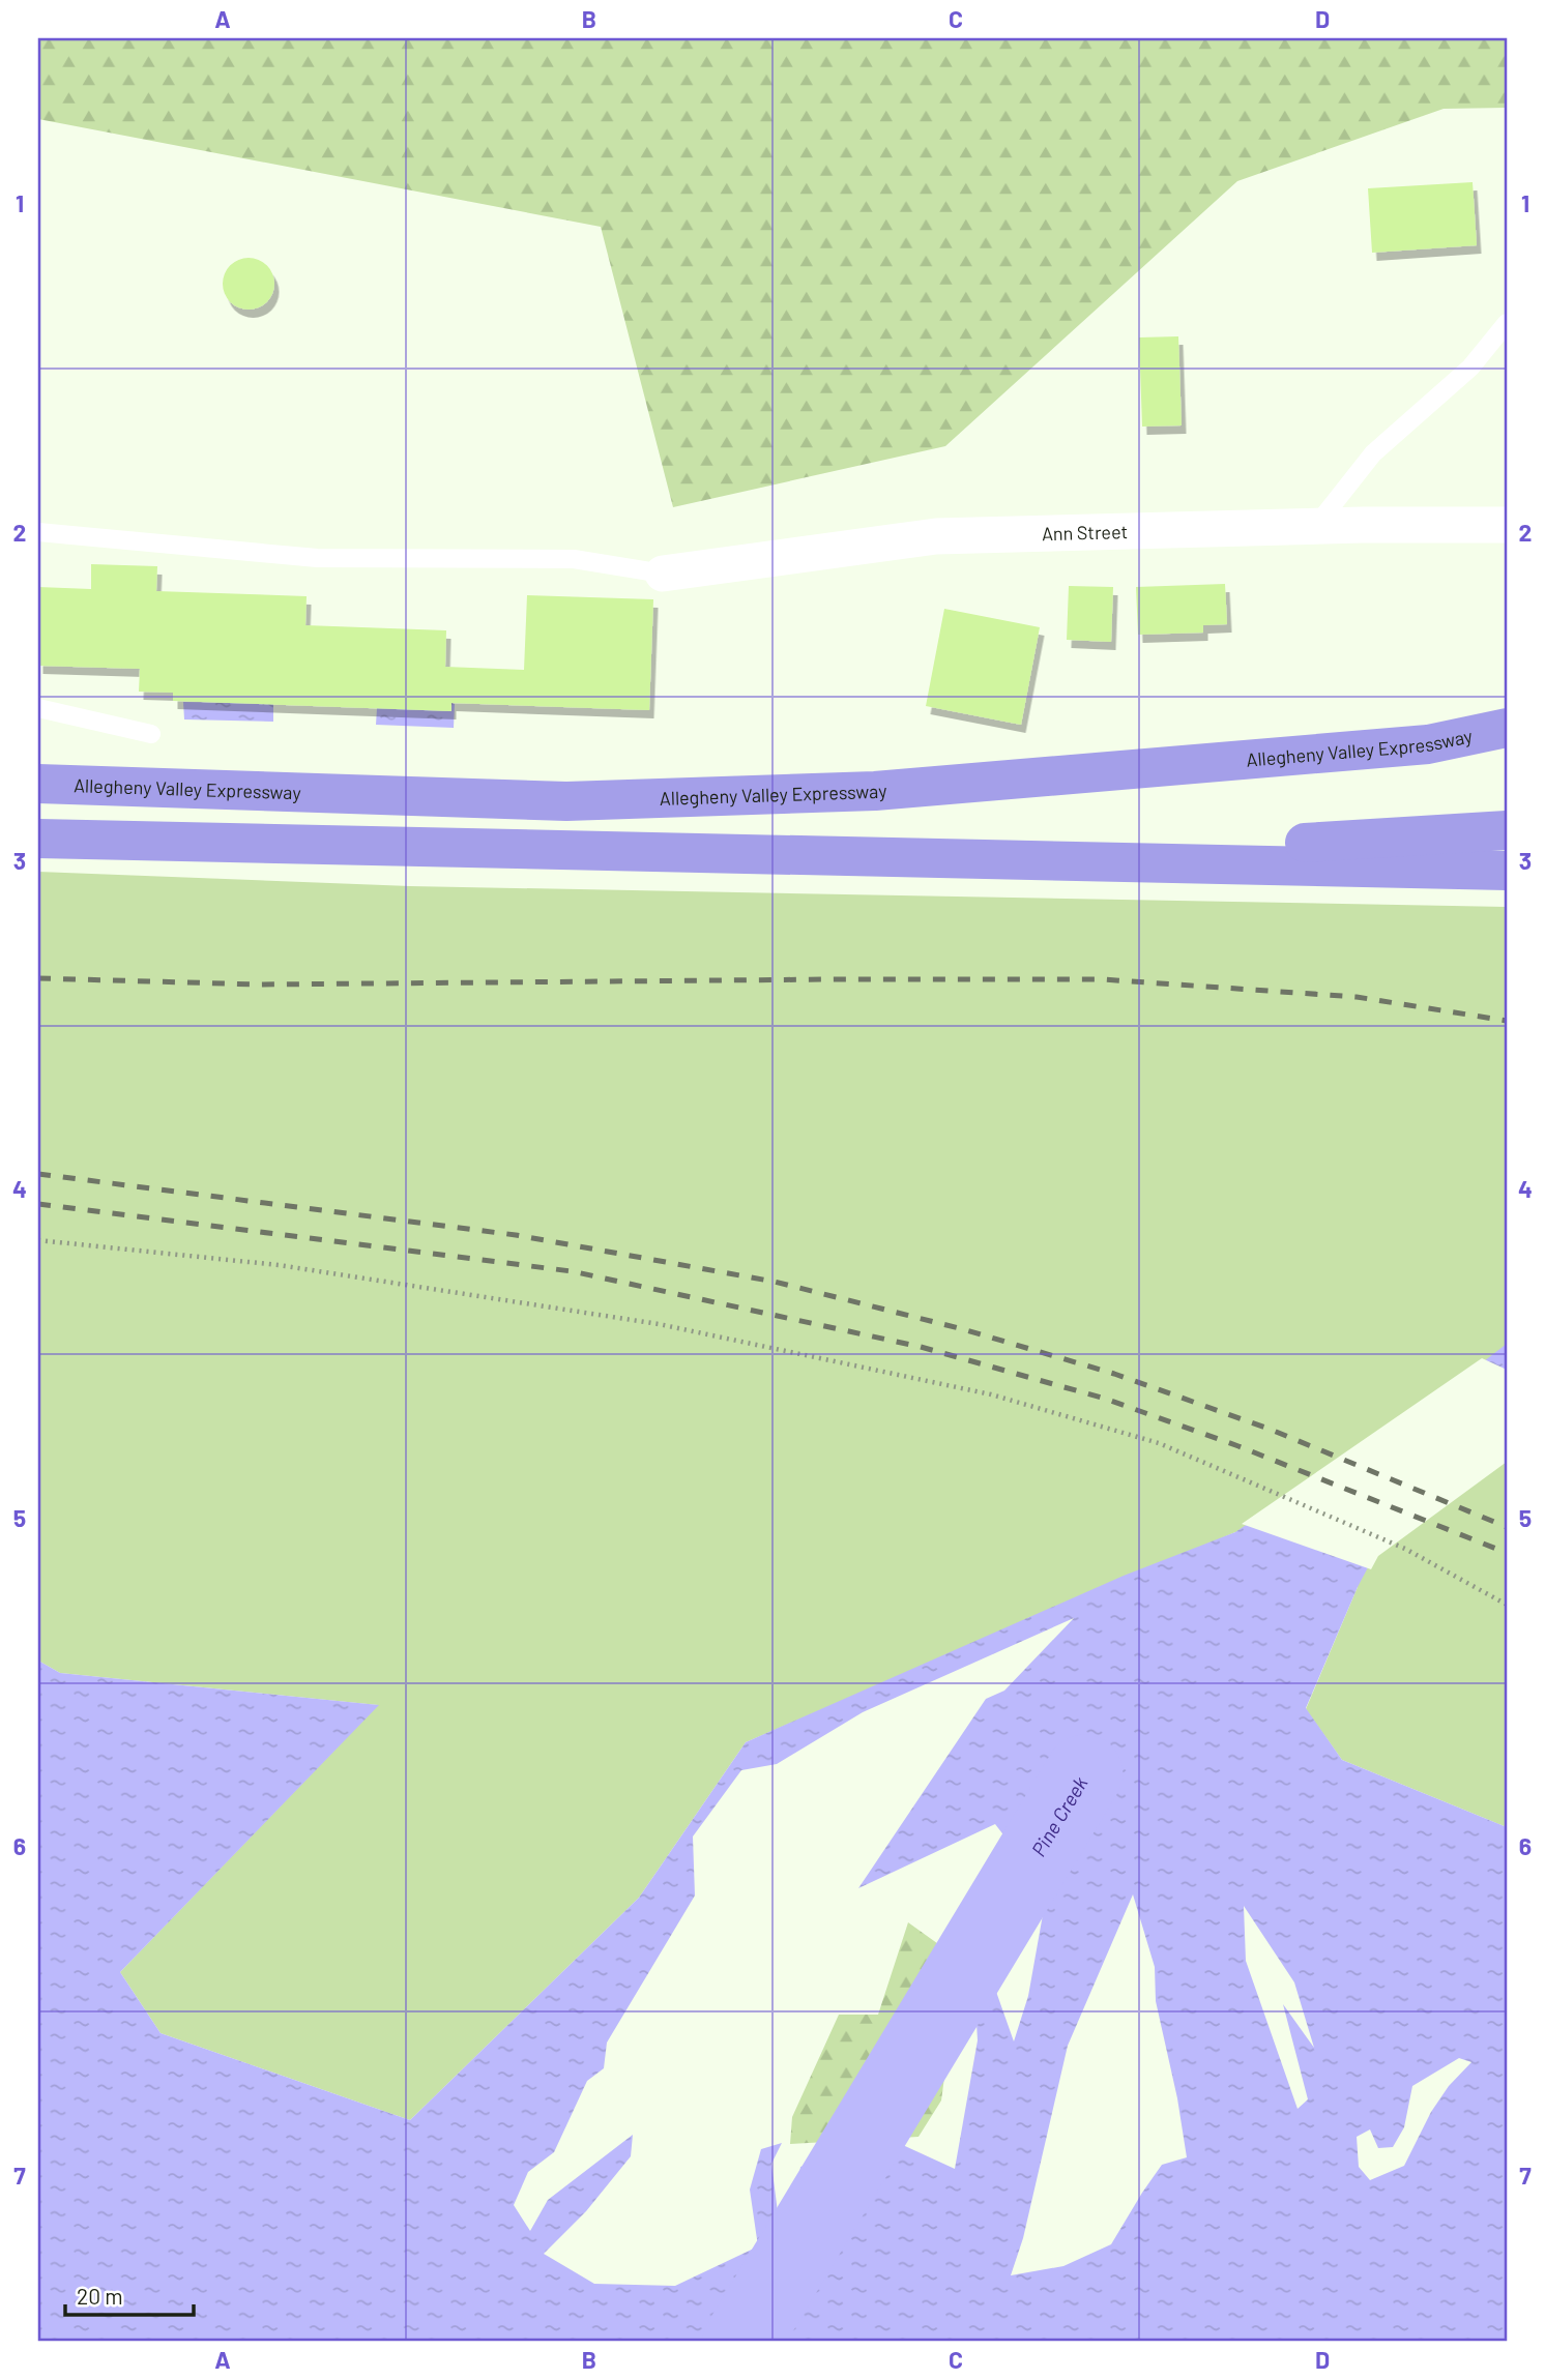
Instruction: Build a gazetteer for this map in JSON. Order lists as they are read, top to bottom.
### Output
{
  "streets": {
    "highway": ["Allegheny Valley Expressway"],
    "street": ["Ann Street"]
  },
  "water": ["Pine Creek"],
  "scale_bar": "20 m",
  "grid": {
    "columns": [
      "A",
      "B",
      "C",
      "D"
    ],
    "rows": [
      "1",
      "2",
      "3",
      "4",
      "5",
      "6",
      "7"
    ]
  }
}
